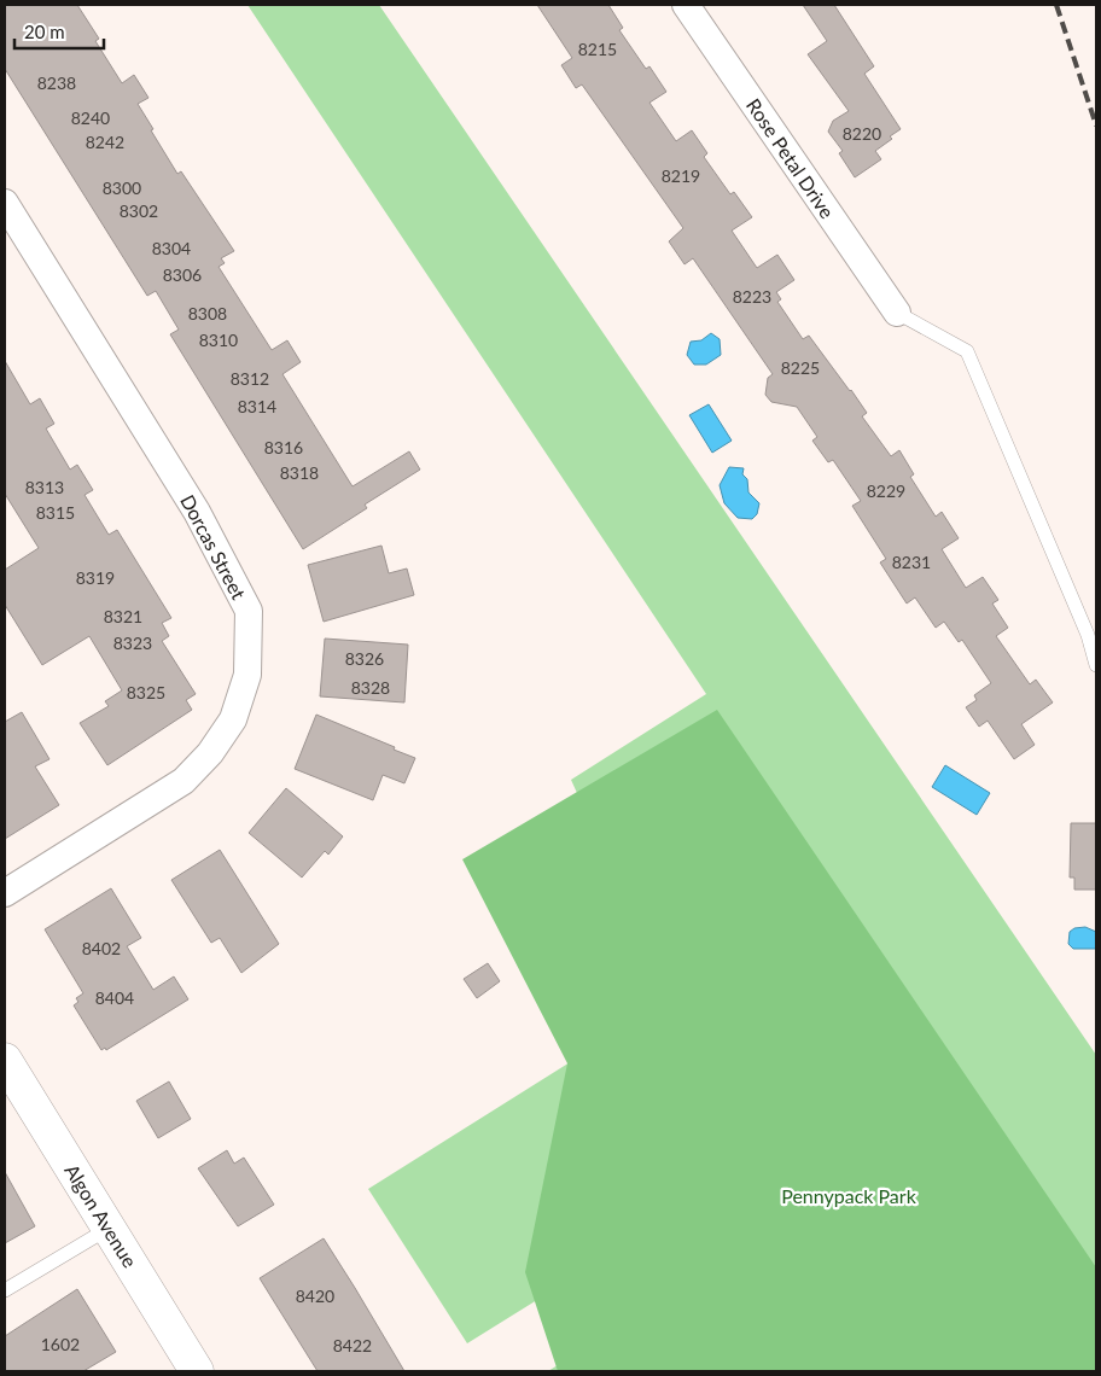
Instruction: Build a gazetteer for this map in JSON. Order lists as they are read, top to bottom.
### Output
{
  "streets": {
    "street": ["Rose Petal Drive", "Dorcas Street", "Algon Avenue"]
  },
  "parks": ["Pennypack Park"],
  "house_numbers": [
    "8215",
    "8238",
    "8240",
    "8220",
    "8242",
    "8219",
    "8300",
    "8302",
    "8304",
    "8306",
    "8223",
    "8308",
    "8310",
    "8225",
    "8312",
    "8314",
    "8316",
    "8318",
    "8313",
    "8229",
    "8315",
    "8231",
    "8319",
    "8321",
    "8323",
    "8326",
    "8328",
    "8325",
    "8402",
    "8404",
    "8420",
    "1602",
    "8422"
  ],
  "scale_bar": "20 m"
}
